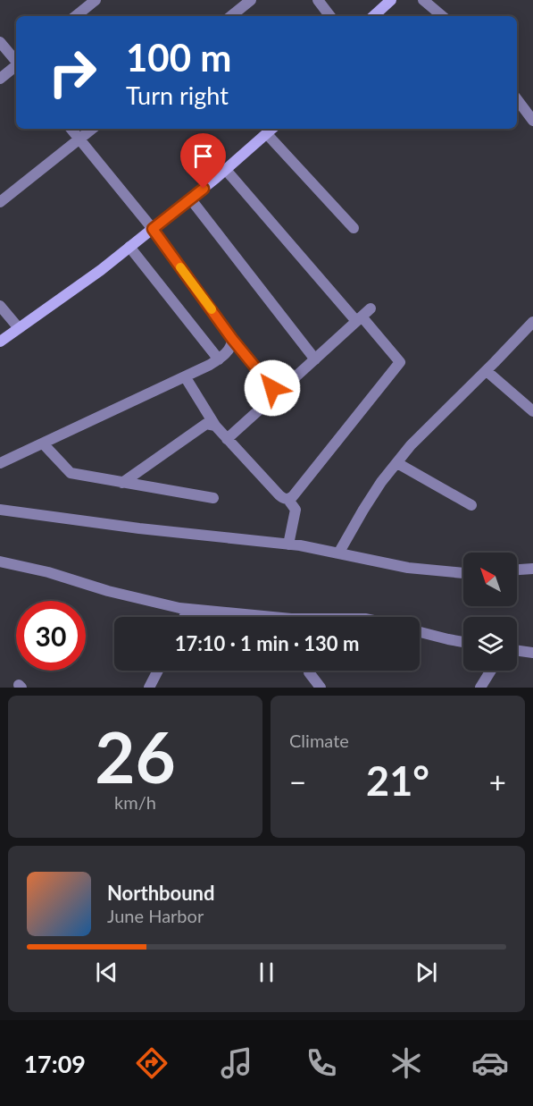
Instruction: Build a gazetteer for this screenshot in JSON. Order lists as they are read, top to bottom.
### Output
{
  "north": "top left",
  "page": {
    "turn": ["100 m", "Turn right"],
    "limit": "30",
    "trip": "17:10 · 1 min · 130 m",
    "tile": [
      ["26", "km/h"],
      "Climate"
    ],
    "heat": ["−", "21°", "+"],
    "song": ["Northbound", "June Harbor"],
    "tabs": "17:09"
  }
}
